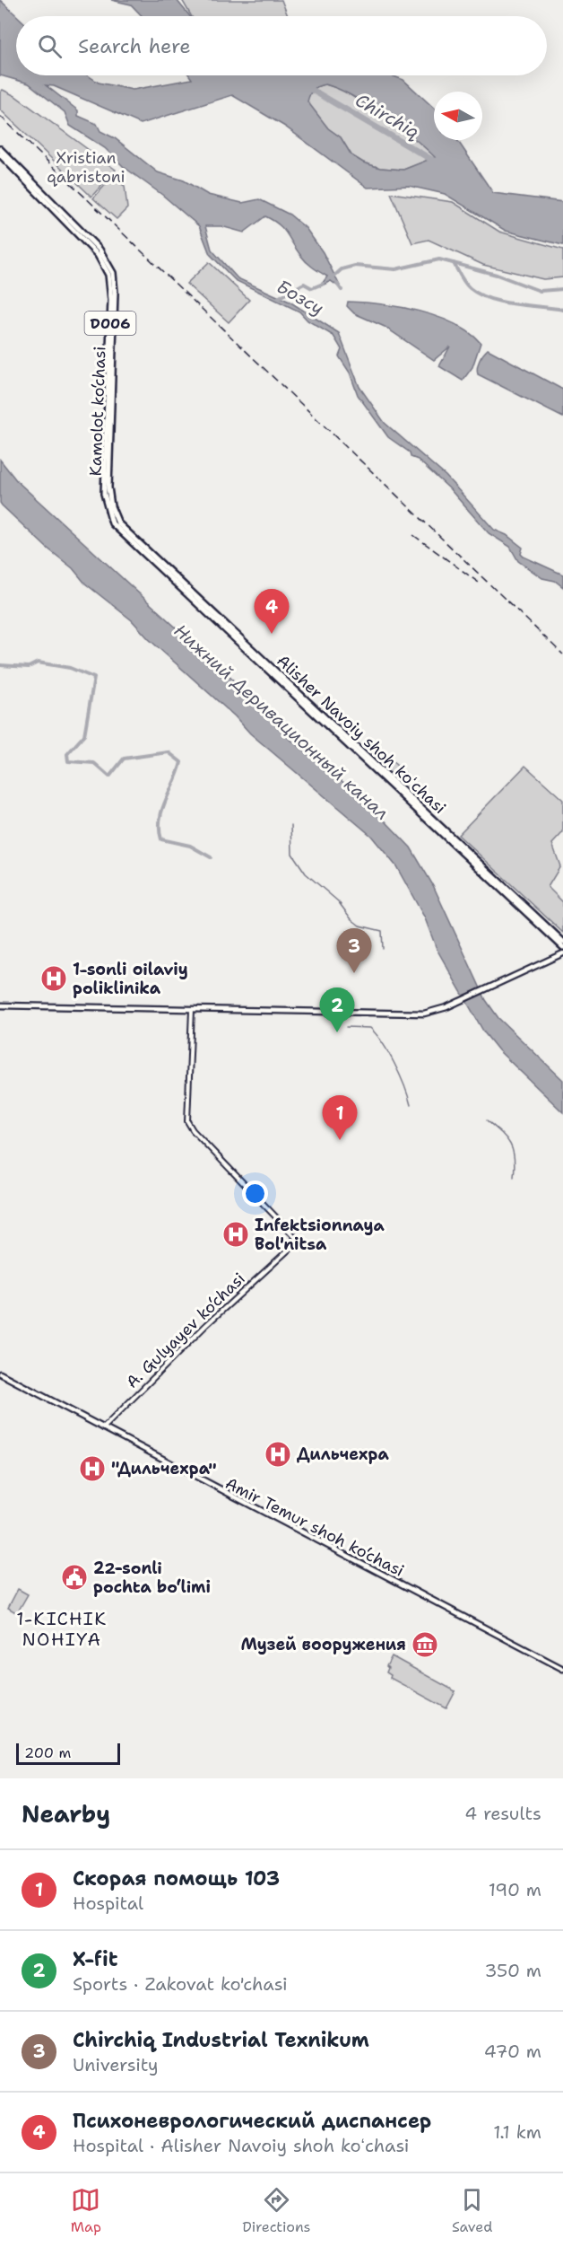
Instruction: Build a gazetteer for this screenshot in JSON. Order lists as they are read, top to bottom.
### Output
{
  "streets": {
    "main road": [
      "D006",
      "Kamolot ko‘chasi",
      "Alisher Navoiy shoh koʻchasi",
      "Amir Temur shoh ko‘chasi"
    ],
    "street": ["A. Gulyayev ko‘chasi"]
  },
  "crossings": [
    ["D006", "Kamolot ko‘chasi"],
    ["D006", "Alisher Navoiy shoh koʻchasi"],
    ["Kamolot ko‘chasi", "Alisher Navoiy shoh koʻchasi"],
    ["A. Gulyayev ko‘chasi", "Amir Temur shoh ko‘chasi"]
  ],
  "districts": ["1-KICHIK NOHIYA"],
  "water": ["Chirchiq", "Бозсу", "Нижний Деривационный канал"],
  "parks": ["Xristian qabristoni"],
  "places": {
    "hospital": [
      "1-sonli oilaviy poliklinika",
      "Infektsionnaya Bol'nitsa",
      "Дильчехра",
      "\"Дильчехра\""
    ],
    "public building": ["22-sonli pochta bo‘limi"],
    "museum": ["Музей вооружения"]
  },
  "scale_bar": "200 m",
  "north": "left",
  "page": {
    "search": "Search here",
    "pins": [
      "4",
      "3",
      "2",
      "1"
    ],
    "scale": "200 m",
    "heading": ["Nearby", "4 results"],
    "list": [
      {
        "mark": "1",
        "name": "Скорая помощь 103",
        "note": "Hospital",
        "value": "190 m"
      },
      {
        "mark": "2",
        "name": "X-fit",
        "note": "Sports · Zakovat ko'chasi",
        "value": "350 m"
      },
      {
        "mark": "3",
        "name": "Chirchiq Industrial Texnikum",
        "note": "University",
        "value": "470 m"
      },
      {
        "mark": "4",
        "name": "Психоневрологический диспансер",
        "note": "Hospital · Alisher Navoiy shoh koʻchasi",
        "value": "1.1 km"
      }
    ],
    "nav": ["Map", "Directions", "Saved"]
  }
}
